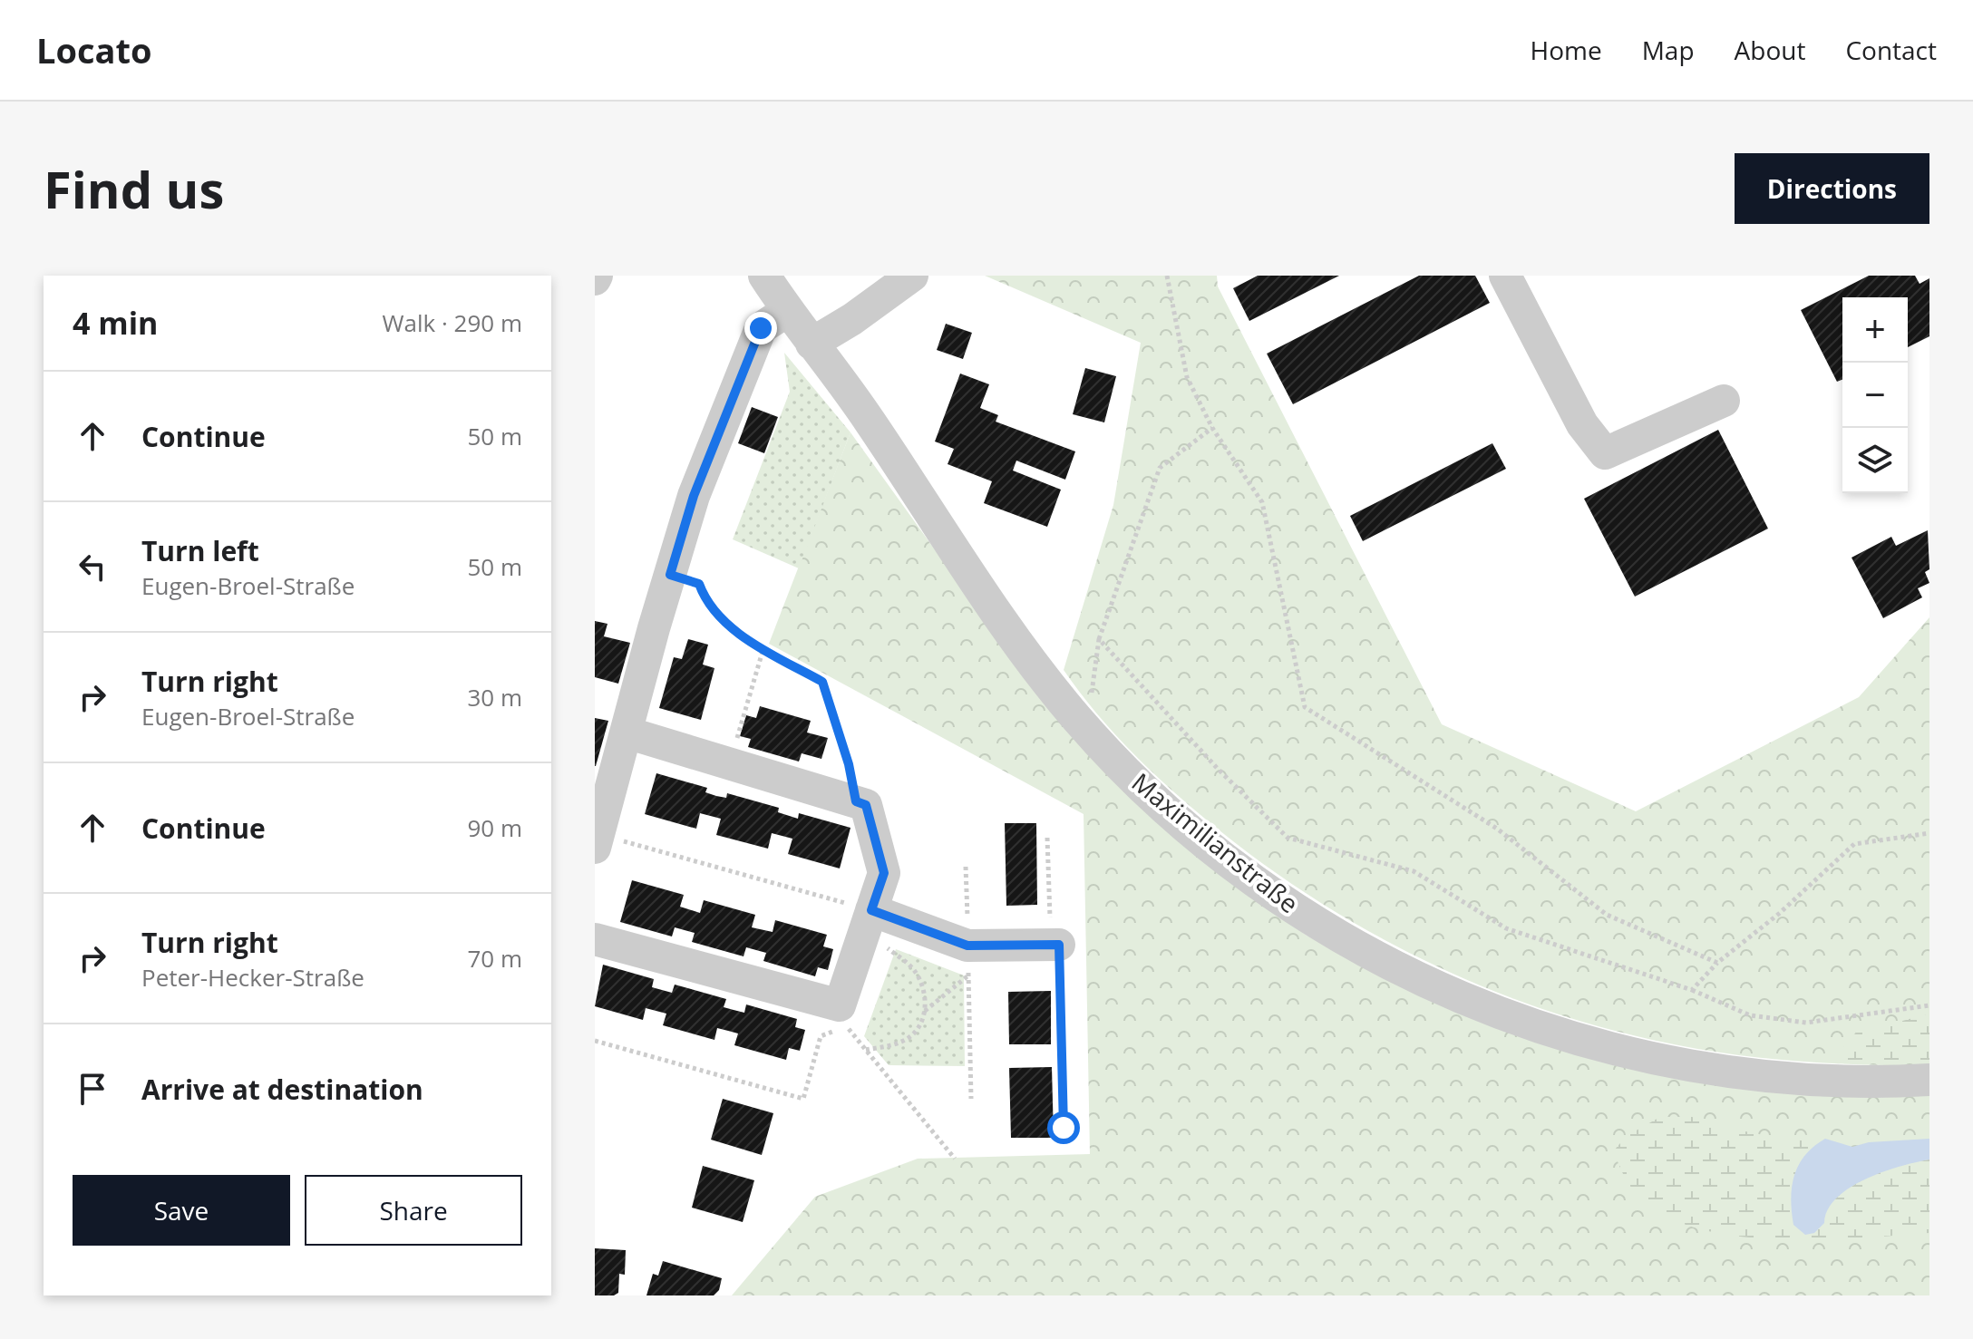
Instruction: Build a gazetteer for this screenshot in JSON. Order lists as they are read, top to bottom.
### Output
{
  "streets": {
    "street": ["Maximilianstraße"]
  },
  "page": {
    "header": "Locato",
    "nav": [
      "Home",
      "Map",
      "About",
      "Contact"
    ],
    "buttons": [
      "Directions",
      ["Save", "Share"]
    ],
    "title": "Find us",
    "heading": ["4 min", "Walk · 290 m"],
    "map_buttons": ["+", "−"],
    "list": [
      ["Continue", "50 m"],
      ["Turn left", "Eugen-Broel-Straße", "50 m"],
      ["Turn right", "Eugen-Broel-Straße", "30 m"],
      ["Continue", "90 m"],
      ["Turn right", "Peter-Hecker-Straße", "70 m"],
      "Arrive at destination"
    ]
  }
}
